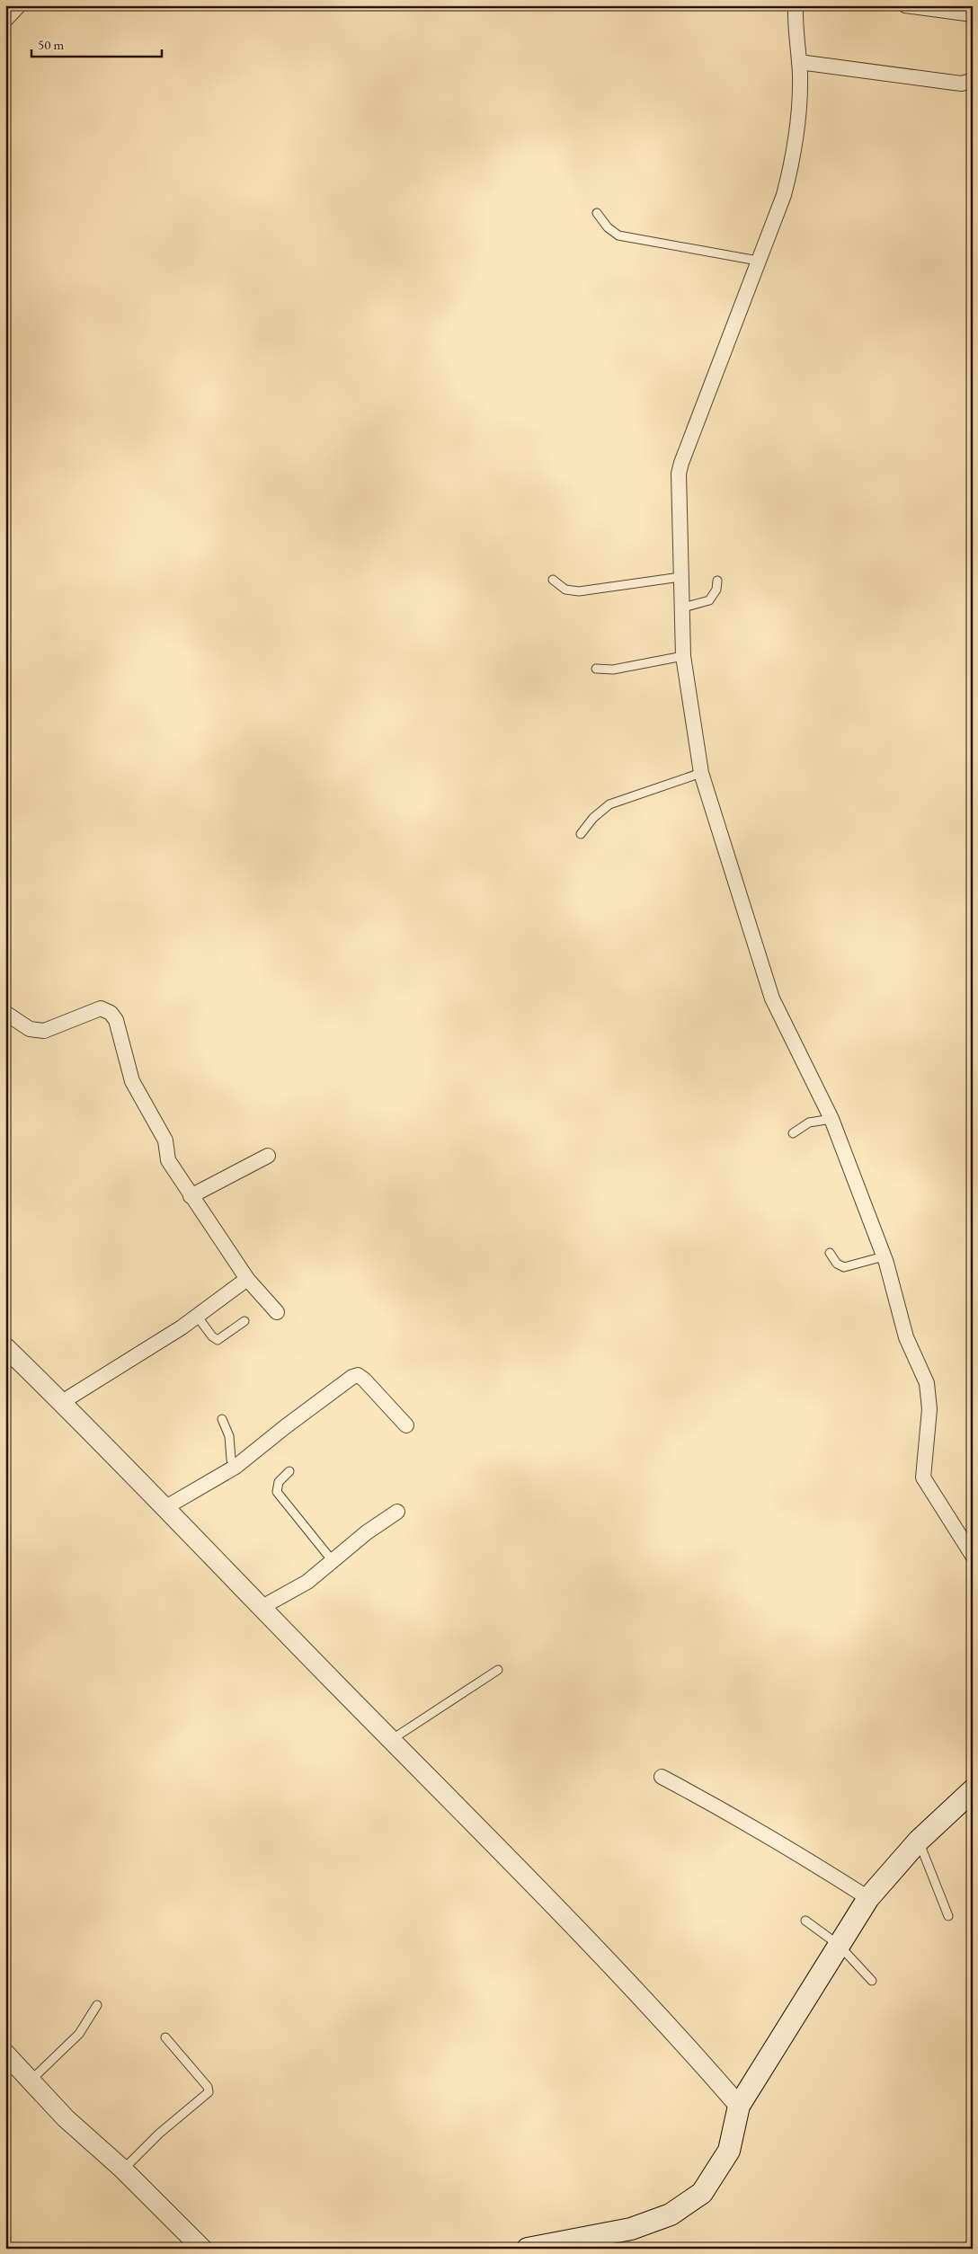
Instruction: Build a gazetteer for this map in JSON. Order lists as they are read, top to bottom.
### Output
{
  "scale_bar": "50 m"
}
